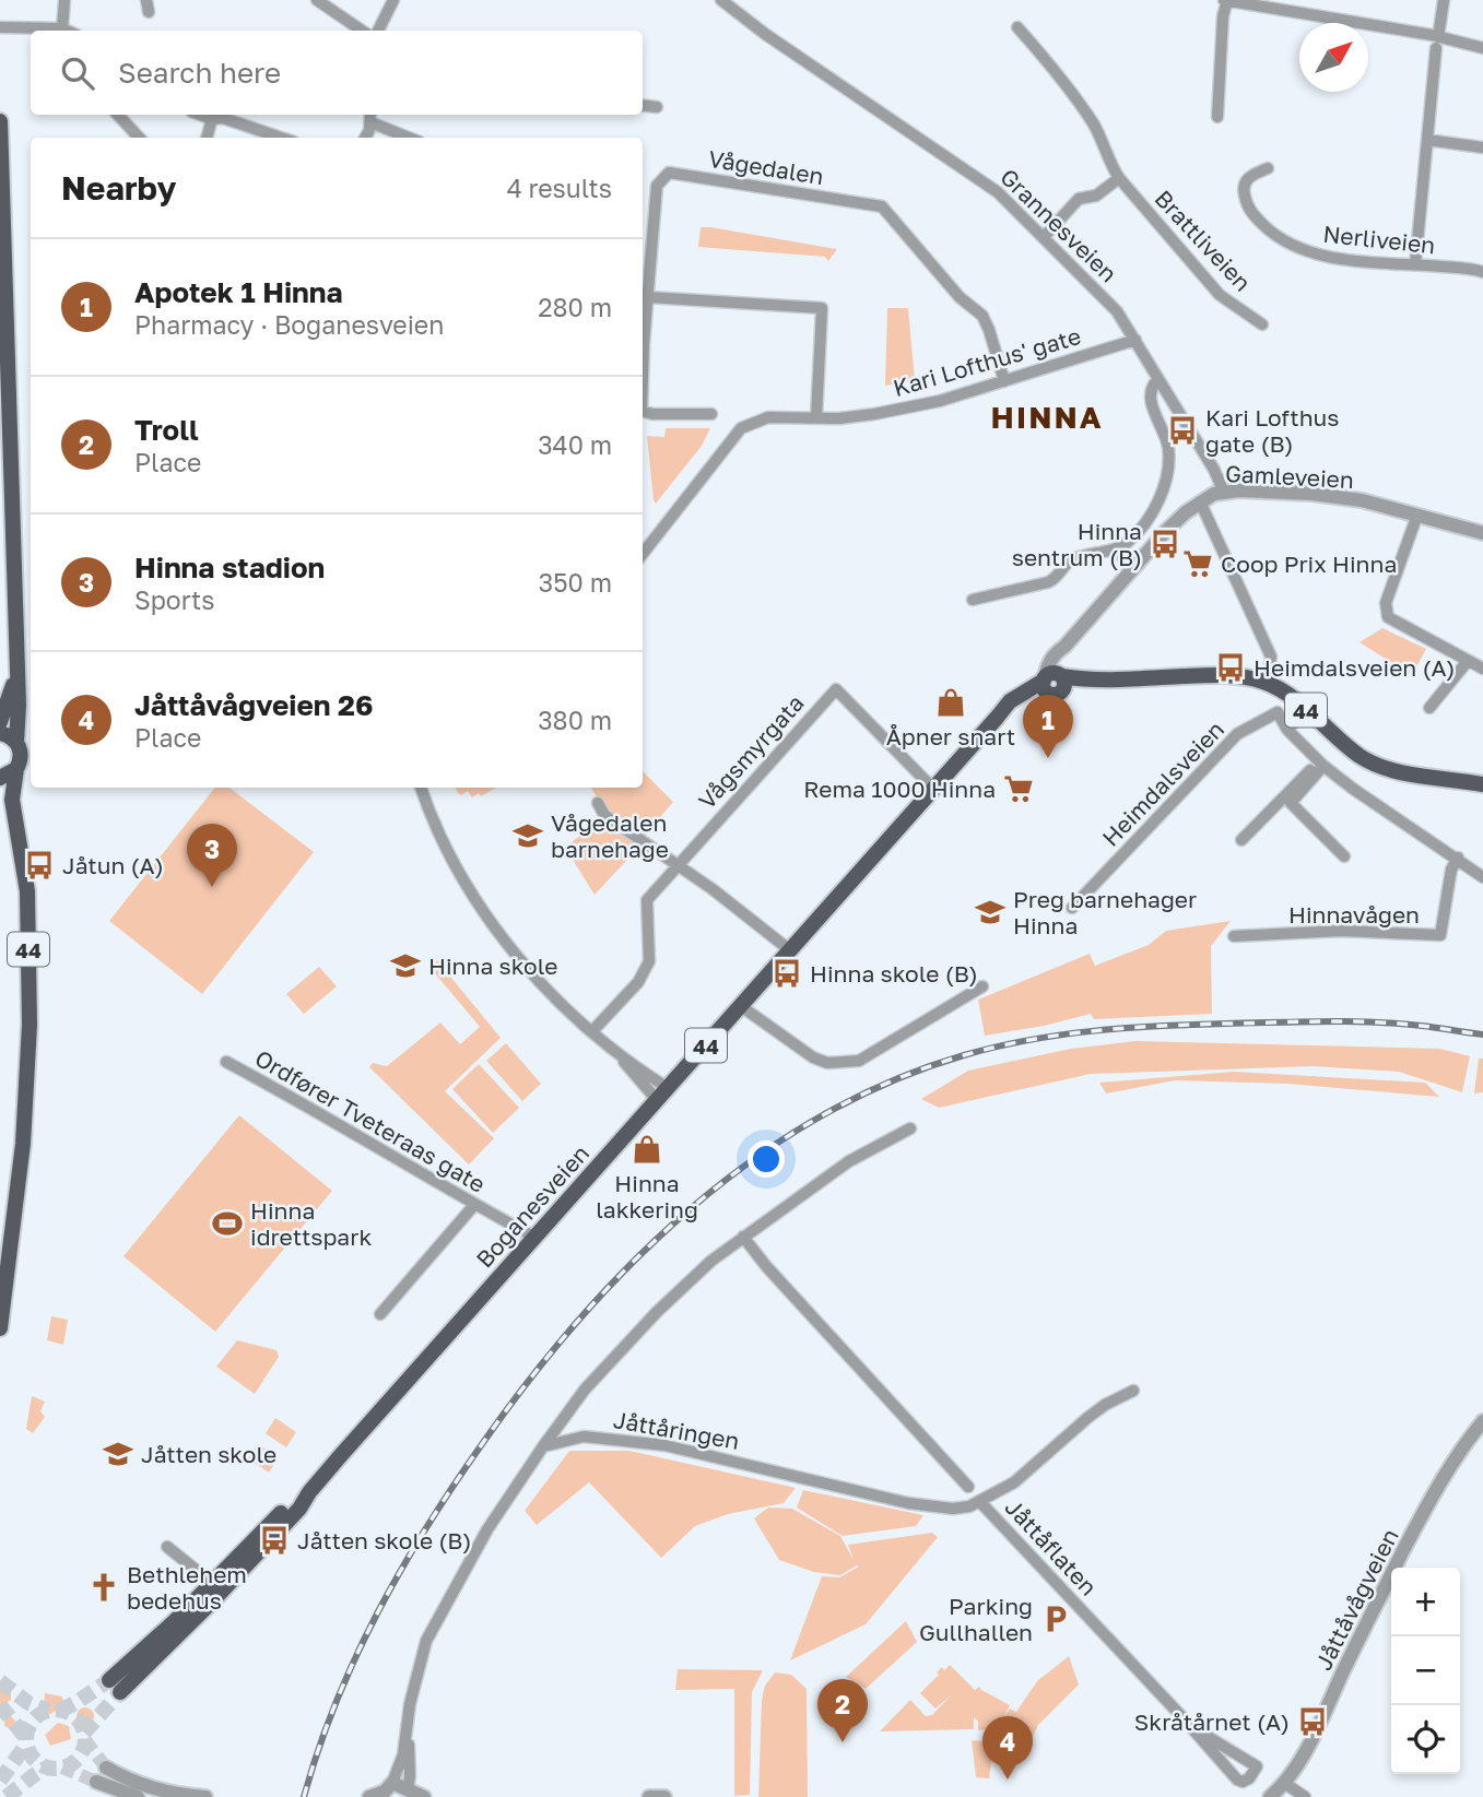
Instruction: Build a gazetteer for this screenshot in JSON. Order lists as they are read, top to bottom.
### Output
{
  "streets": {
    "main road": ["44", "Boganesveien"],
    "street": [
      "Vågedalen",
      "Grannesveien",
      "Nerliveien",
      "Brattliveien",
      "Kari Lofthus' gate",
      "Gamleveien",
      "Vågsmyrgata",
      "Heimdalsveien",
      "Hinnavågen",
      "Ordfører Tveteraas gate",
      "Jåttåringen",
      "Jåttåflaten",
      "Jåttåvågveien"
    ]
  },
  "crossings": [
    ["Vågedalen", "Kari Lofthus' gate"],
    ["Grannesveien", "Kari Lofthus' gate"],
    ["Grannesveien", "Gamleveien"],
    ["Gamleveien", "44"],
    ["Gamleveien", "Boganesveien"],
    ["44", "Boganesveien"],
    ["Vågsmyrgata", "Boganesveien"],
    ["Ordfører Tveteraas gate", "Boganesveien"],
    ["Jåttåringen", "Jåttåflaten"]
  ],
  "districts": ["HINNA"],
  "places": {
    "bus stop": [
      "Kari Lofthus gate (B)",
      "Hinna sentrum (B)",
      "Heimdalsveien (A)",
      "Jåtun (A)",
      "Hinna skole (B)",
      "Jåtten skole (B)",
      "Skråtårnet (A)"
    ],
    "supermarket": ["Coop Prix Hinna", "Rema 1000 Hinna"],
    "shop": ["Åpner snart", "Hinna lakkering"],
    "school or university": [
      "Vågedalen barnehage",
      "Preg barnehager Hinna",
      "Hinna skole",
      "Jåtten skole"
    ],
    "sports": ["Hinna idrettspark"],
    "church": ["Bethlehem bedehus"],
    "parking": ["Parking Gullhallen"]
  },
  "north": "top right",
  "page": {
    "search": "Search here",
    "heading": ["Nearby", "4 results"],
    "list": [
      {
        "mark": "1",
        "name": "Apotek 1 Hinna",
        "note": "Pharmacy · Boganesveien",
        "value": "280 m"
      },
      {
        "mark": "2",
        "name": "Troll",
        "note": "Place",
        "value": "340 m"
      },
      {
        "mark": "3",
        "name": "Hinna stadion",
        "note": "Sports",
        "value": "350 m"
      },
      {
        "mark": "4",
        "name": "Jåttåvågveien 26",
        "note": "Place",
        "value": "380 m"
      }
    ],
    "pins": [
      "1",
      "3",
      "2",
      "4"
    ],
    "map_buttons": ["+", "−"]
  }
}
